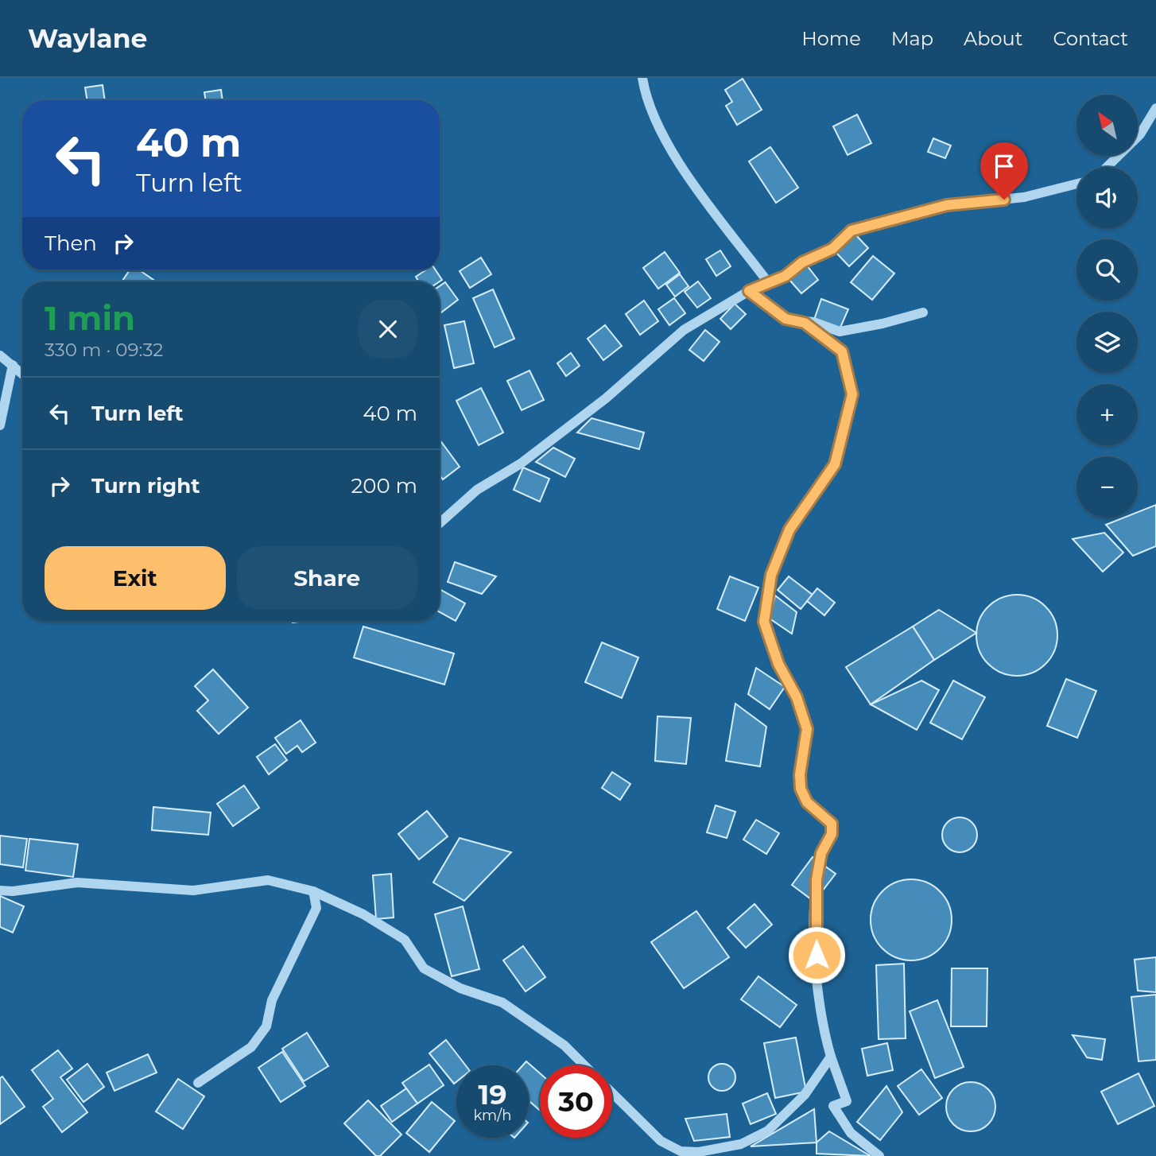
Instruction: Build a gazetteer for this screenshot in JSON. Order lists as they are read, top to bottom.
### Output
{
  "north": "top left",
  "page": {
    "header": "Waylane",
    "nav": [
      "Home",
      "Map",
      "About",
      "Contact"
    ],
    "map_buttons": ["+", "−"],
    "turn": ["40 m", "Turn left"],
    "then": "Then",
    "heading": ["1 min", "330 m · 09:32"],
    "list": [
      {
        "name": "Turn left",
        "value": "40 m"
      },
      {
        "name": "Turn right",
        "value": "200 m"
      }
    ],
    "buttons": ["Exit", "Share"],
    "speed": "19 km/h",
    "limit": "30"
  }
}
